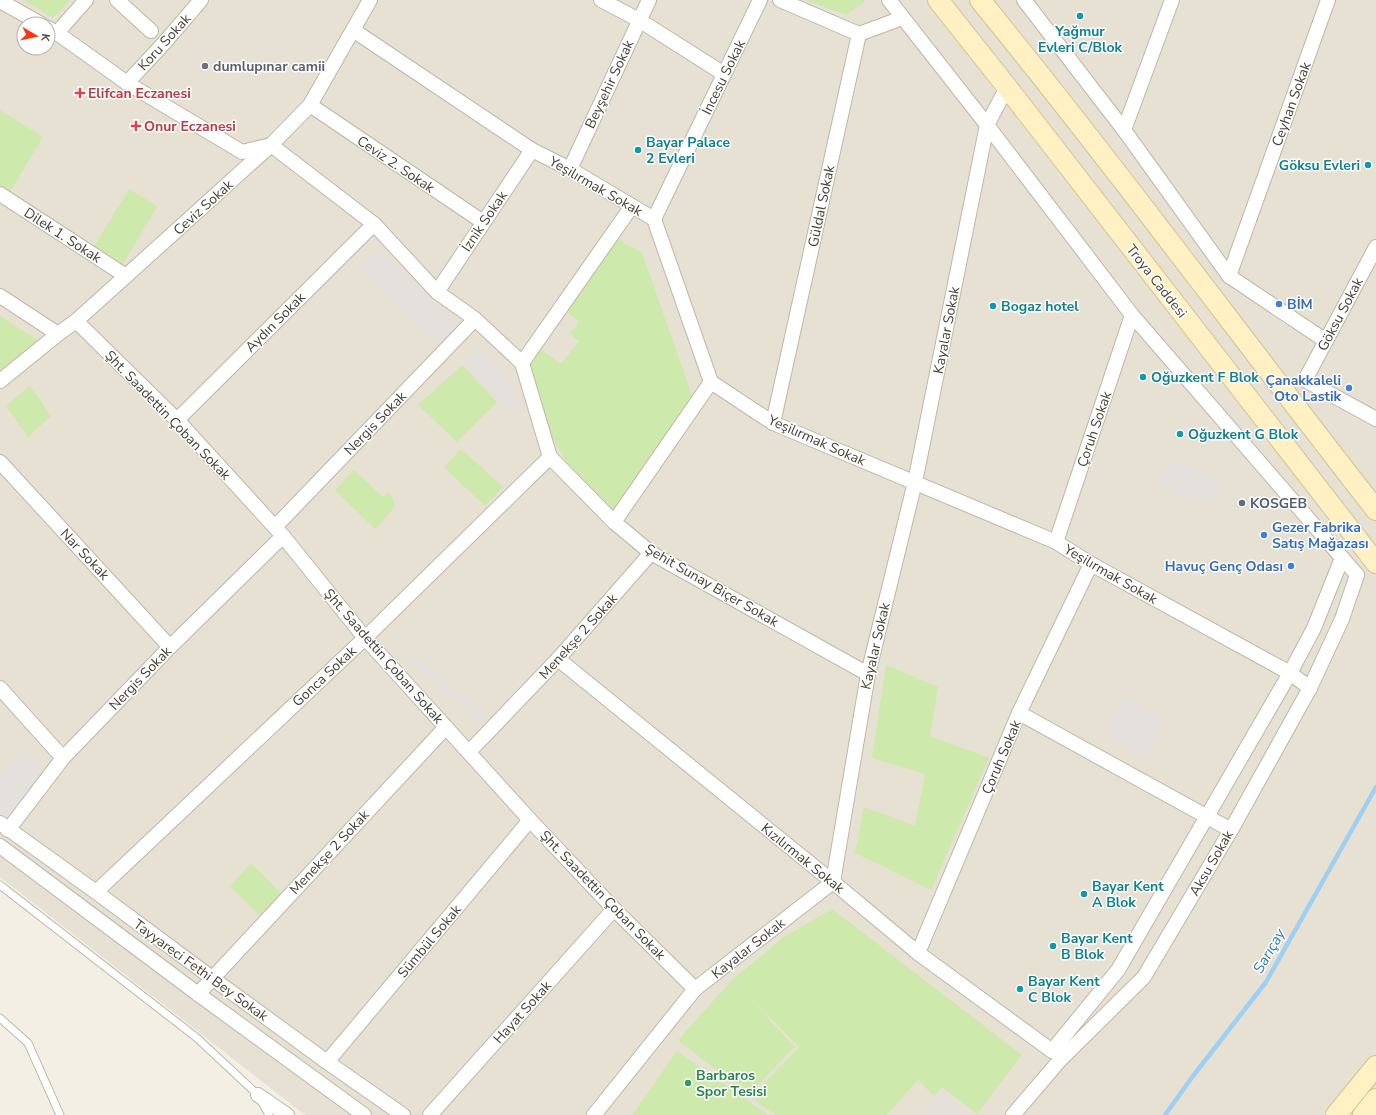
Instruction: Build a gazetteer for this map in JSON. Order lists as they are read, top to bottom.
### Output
{
  "streets": {
    "main road": ["Troya Caddesi"],
    "street": [
      "Koru Sokak",
      "İncesu Sokak",
      "Beyşehir Sokak",
      "Ceyhan Sokak",
      "Ceviz 2. Sokak",
      "Yeşilırmak Sokak",
      "Güldal Sokak",
      "Ceviz Sokak",
      "İznik Sokak",
      "Dilek 1. Sokak",
      "Göksu Sokak",
      "Aydın Sokak",
      "Kayalar Sokak",
      "Şht. Saadettin Çoban Sokak",
      "Nergis Sokak",
      "Çoruh Sokak",
      "Nar Sokak",
      "Şehit Sunay Biçer Sokak",
      "Menekşe 2 Sokak",
      "Gonca Sokak",
      "Kızılırmak Sokak",
      "Aksu Sokak",
      "Sümbül Sokak",
      "Tayyareci Fethi Bey Sokak",
      "Hayat Sokak"
    ]
  },
  "crossings": [
    ["İncesu Sokak", "Yeşilırmak Sokak"],
    ["Beyşehir Sokak", "Yeşilırmak Sokak"],
    ["Ceviz 2. Sokak", "Ceviz Sokak"],
    ["Ceviz 2. Sokak", "İznik Sokak"],
    ["Yeşilırmak Sokak", "Güldal Sokak"],
    ["Yeşilırmak Sokak", "Ceviz Sokak"],
    ["Yeşilırmak Sokak", "İznik Sokak"],
    ["Yeşilırmak Sokak", "Kayalar Sokak"],
    ["Yeşilırmak Sokak", "Çoruh Sokak"],
    ["Yeşilırmak Sokak", "Aksu Sokak"],
    ["Ceviz Sokak", "Dilek 1. Sokak"],
    ["Ceviz Sokak", "Şht. Saadettin Çoban Sokak"],
    ["Troya Caddesi", "Kayalar Sokak"],
    ["Aydın Sokak", "Şht. Saadettin Çoban Sokak"],
    ["Kayalar Sokak", "Şht. Saadettin Çoban Sokak"],
    ["Kayalar Sokak", "Şehit Sunay Biçer Sokak"],
    ["Kayalar Sokak", "Kızılırmak Sokak"],
    ["Şht. Saadettin Çoban Sokak", "Nergis Sokak"],
    ["Şht. Saadettin Çoban Sokak", "Menekşe 2 Sokak"],
    ["Şht. Saadettin Çoban Sokak", "Gonca Sokak"],
    ["Şht. Saadettin Çoban Sokak", "Sümbül Sokak"],
    ["Şht. Saadettin Çoban Sokak", "Hayat Sokak"],
    ["Nergis Sokak", "Nar Sokak"],
    ["Nergis Sokak", "Tayyareci Fethi Bey Sokak"],
    ["Çoruh Sokak", "Kızılırmak Sokak"],
    ["Şehit Sunay Biçer Sokak", "Menekşe 2 Sokak"],
    ["Şehit Sunay Biçer Sokak", "Gonca Sokak"],
    ["Menekşe 2 Sokak", "Kızılırmak Sokak"],
    ["Menekşe 2 Sokak", "Tayyareci Fethi Bey Sokak"],
    ["Gonca Sokak", "Tayyareci Fethi Bey Sokak"],
    ["Kızılırmak Sokak", "Aksu Sokak"],
    ["Sümbül Sokak", "Tayyareci Fethi Bey Sokak"]
  ],
  "water": ["Sarıçay"],
  "places": {
    "other": [
      "Yağmur Evleri C/Blok",
      "dumlupınar camii",
      "Bayar Palace 2 Evleri",
      "Göksu Evleri",
      "BİM",
      "Bogaz hotel",
      "Oğuzkent F Blok",
      "Çanakkaleli Oto Lastik",
      "Oğuzkent G Blok",
      "KOSGEB",
      "Gezer Fabrika Satış Mağazası",
      "Havuç Genç Odası",
      "Bayar Kent A Blok",
      "Bayar Kent B Blok",
      "Bayar Kent C Blok",
      "Barbaros Spor Tesisi"
    ],
    "health": ["Elifcan Eczanesi", "Onur Eczanesi"]
  },
  "north": "right"
}
